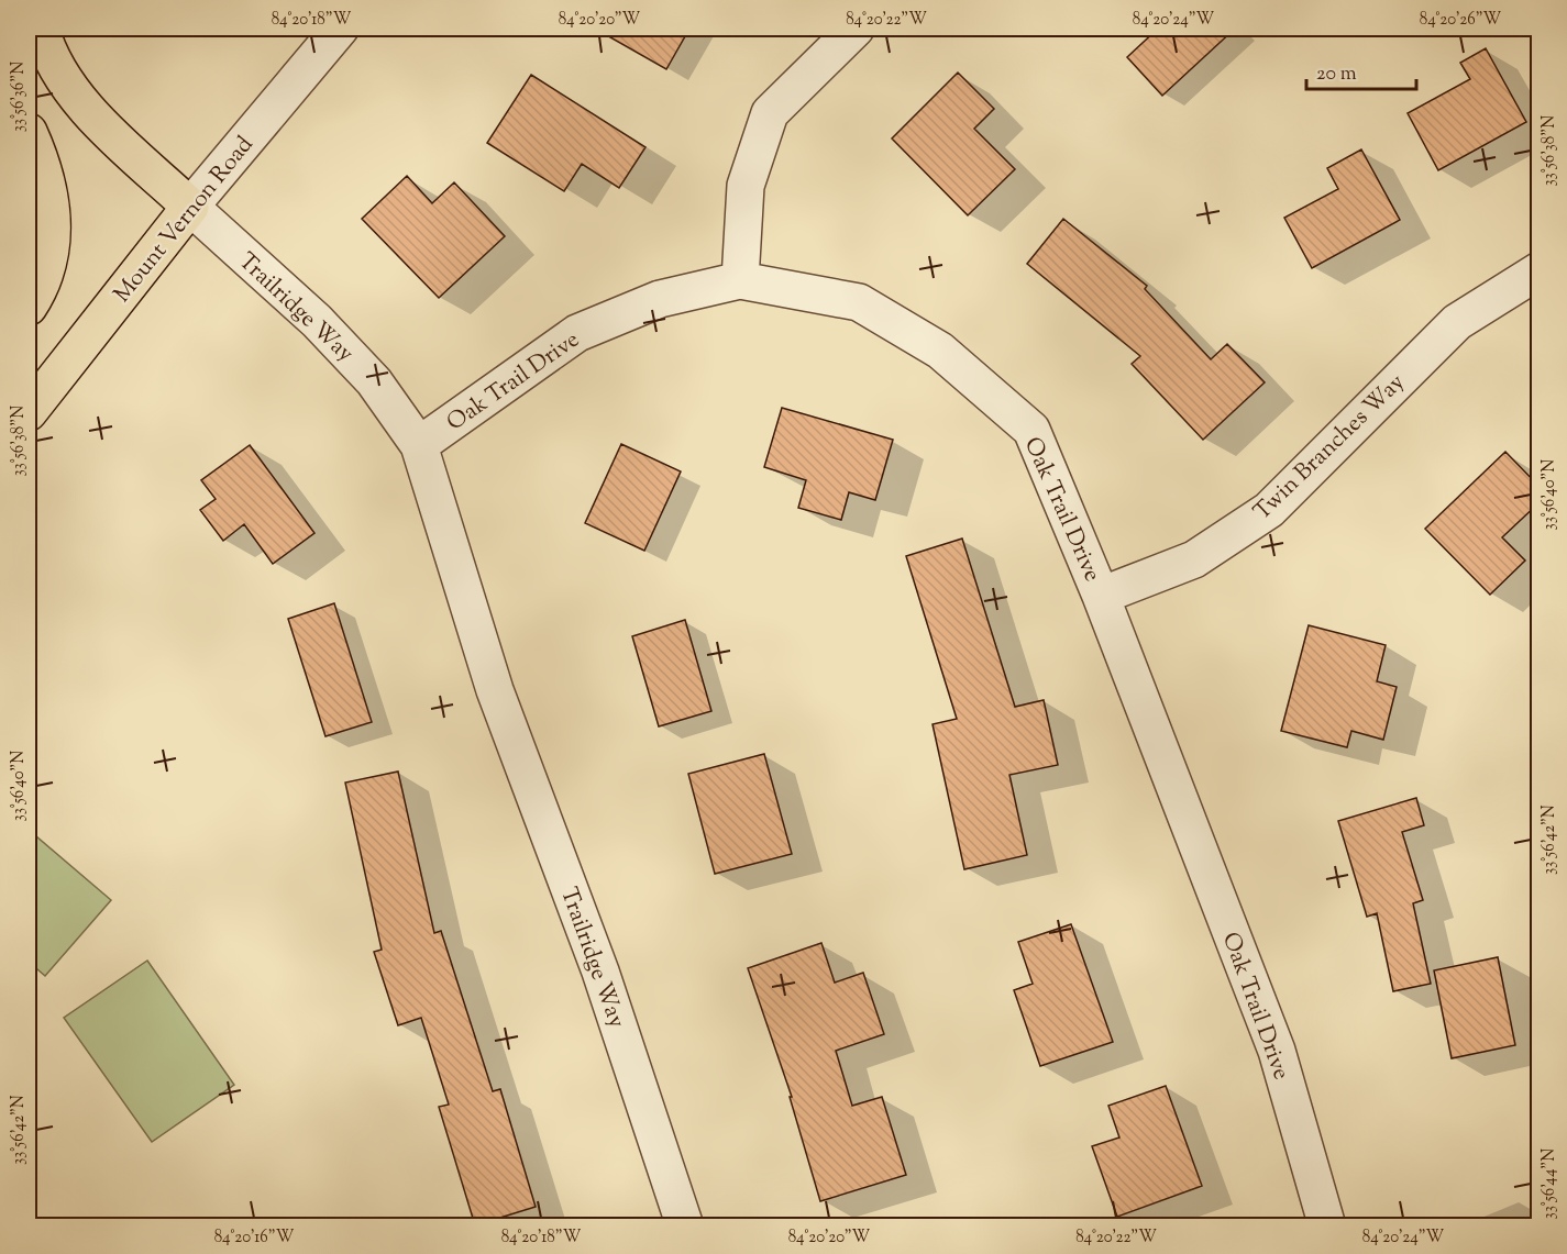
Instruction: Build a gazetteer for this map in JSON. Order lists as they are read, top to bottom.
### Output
{
  "streets": {
    "main road": ["Mount Vernon Road"],
    "street": ["Trailridge Way", "Oak Trail Drive", "Twin Branches Way"]
  },
  "crossings": [
    ["Mount Vernon Road", "Trailridge Way"],
    ["Trailridge Way", "Oak Trail Drive"],
    ["Oak Trail Drive", "Twin Branches Way"]
  ],
  "scale_bar": "20 m",
  "coordinates": [
    "84°20'18\"W",
    "84°20'20\"W",
    "84°20'22\"W",
    "84°20'24\"W",
    "84°20'26\"W",
    "33°56'36\"N",
    "33°56'38\"N",
    "33°56'40\"N",
    "33°56'42\"N",
    "33°56'44\"N",
    "84°20'16\"W"
  ]
}
